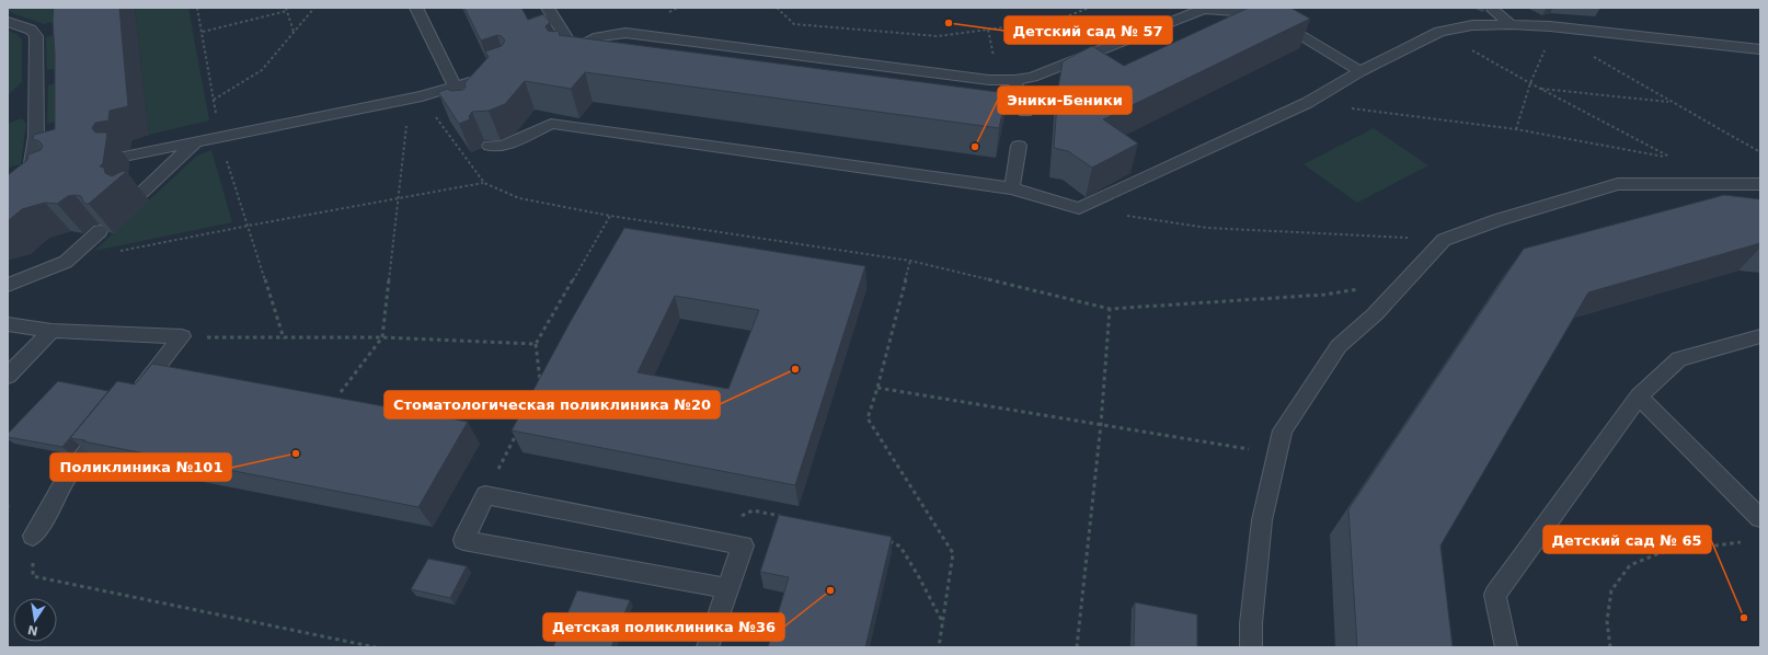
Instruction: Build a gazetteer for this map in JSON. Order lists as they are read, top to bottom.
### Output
{
  "places": [
    "Детский сад № 57",
    "Эники-Беники",
    "Стоматологическая поликлиника №20",
    "Поликлиника №101",
    "Детская поликлиника №36",
    "Детский сад № 65"
  ],
  "north": "bottom"
}
